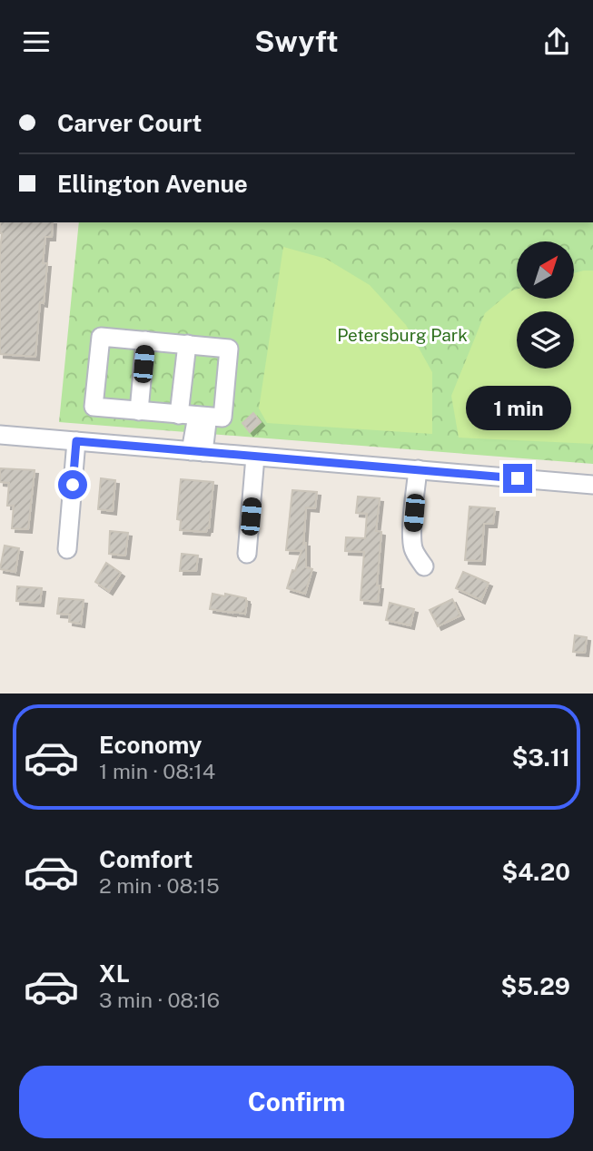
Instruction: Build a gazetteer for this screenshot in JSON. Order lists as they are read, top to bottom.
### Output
{
  "parks": ["Petersburg Park"],
  "north": "top right",
  "page": {
    "header": "Swyft",
    "banner": ["Carver Court", "Ellington Avenue"],
    "bubble": "1 min",
    "list": [
      {
        "name": "Economy",
        "note": "1 min · 08:14",
        "value": "$3.11"
      },
      {
        "name": "Comfort",
        "note": "2 min · 08:15",
        "value": "$4.20"
      },
      {
        "name": "XL",
        "note": "3 min · 08:16",
        "value": "$5.29"
      }
    ],
    "buttons": "Confirm"
  }
}
